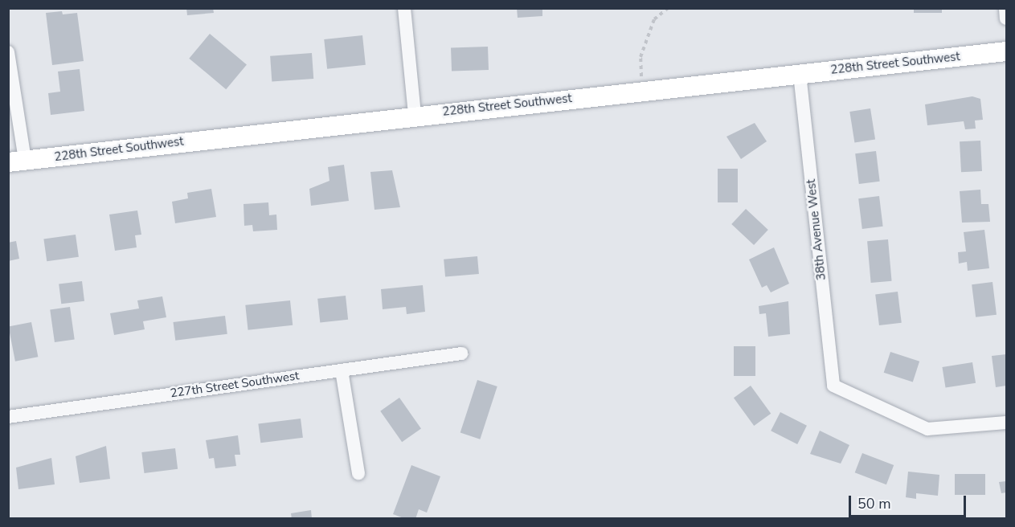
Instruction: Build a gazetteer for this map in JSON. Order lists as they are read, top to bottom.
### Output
{
  "streets": {
    "main road": ["228th Street Southwest"],
    "street": ["38th Avenue West", "227th Street Southwest"]
  },
  "crossings": [
    ["228th Street Southwest", "38th Avenue West"]
  ],
  "scale_bar": "50 m"
}
